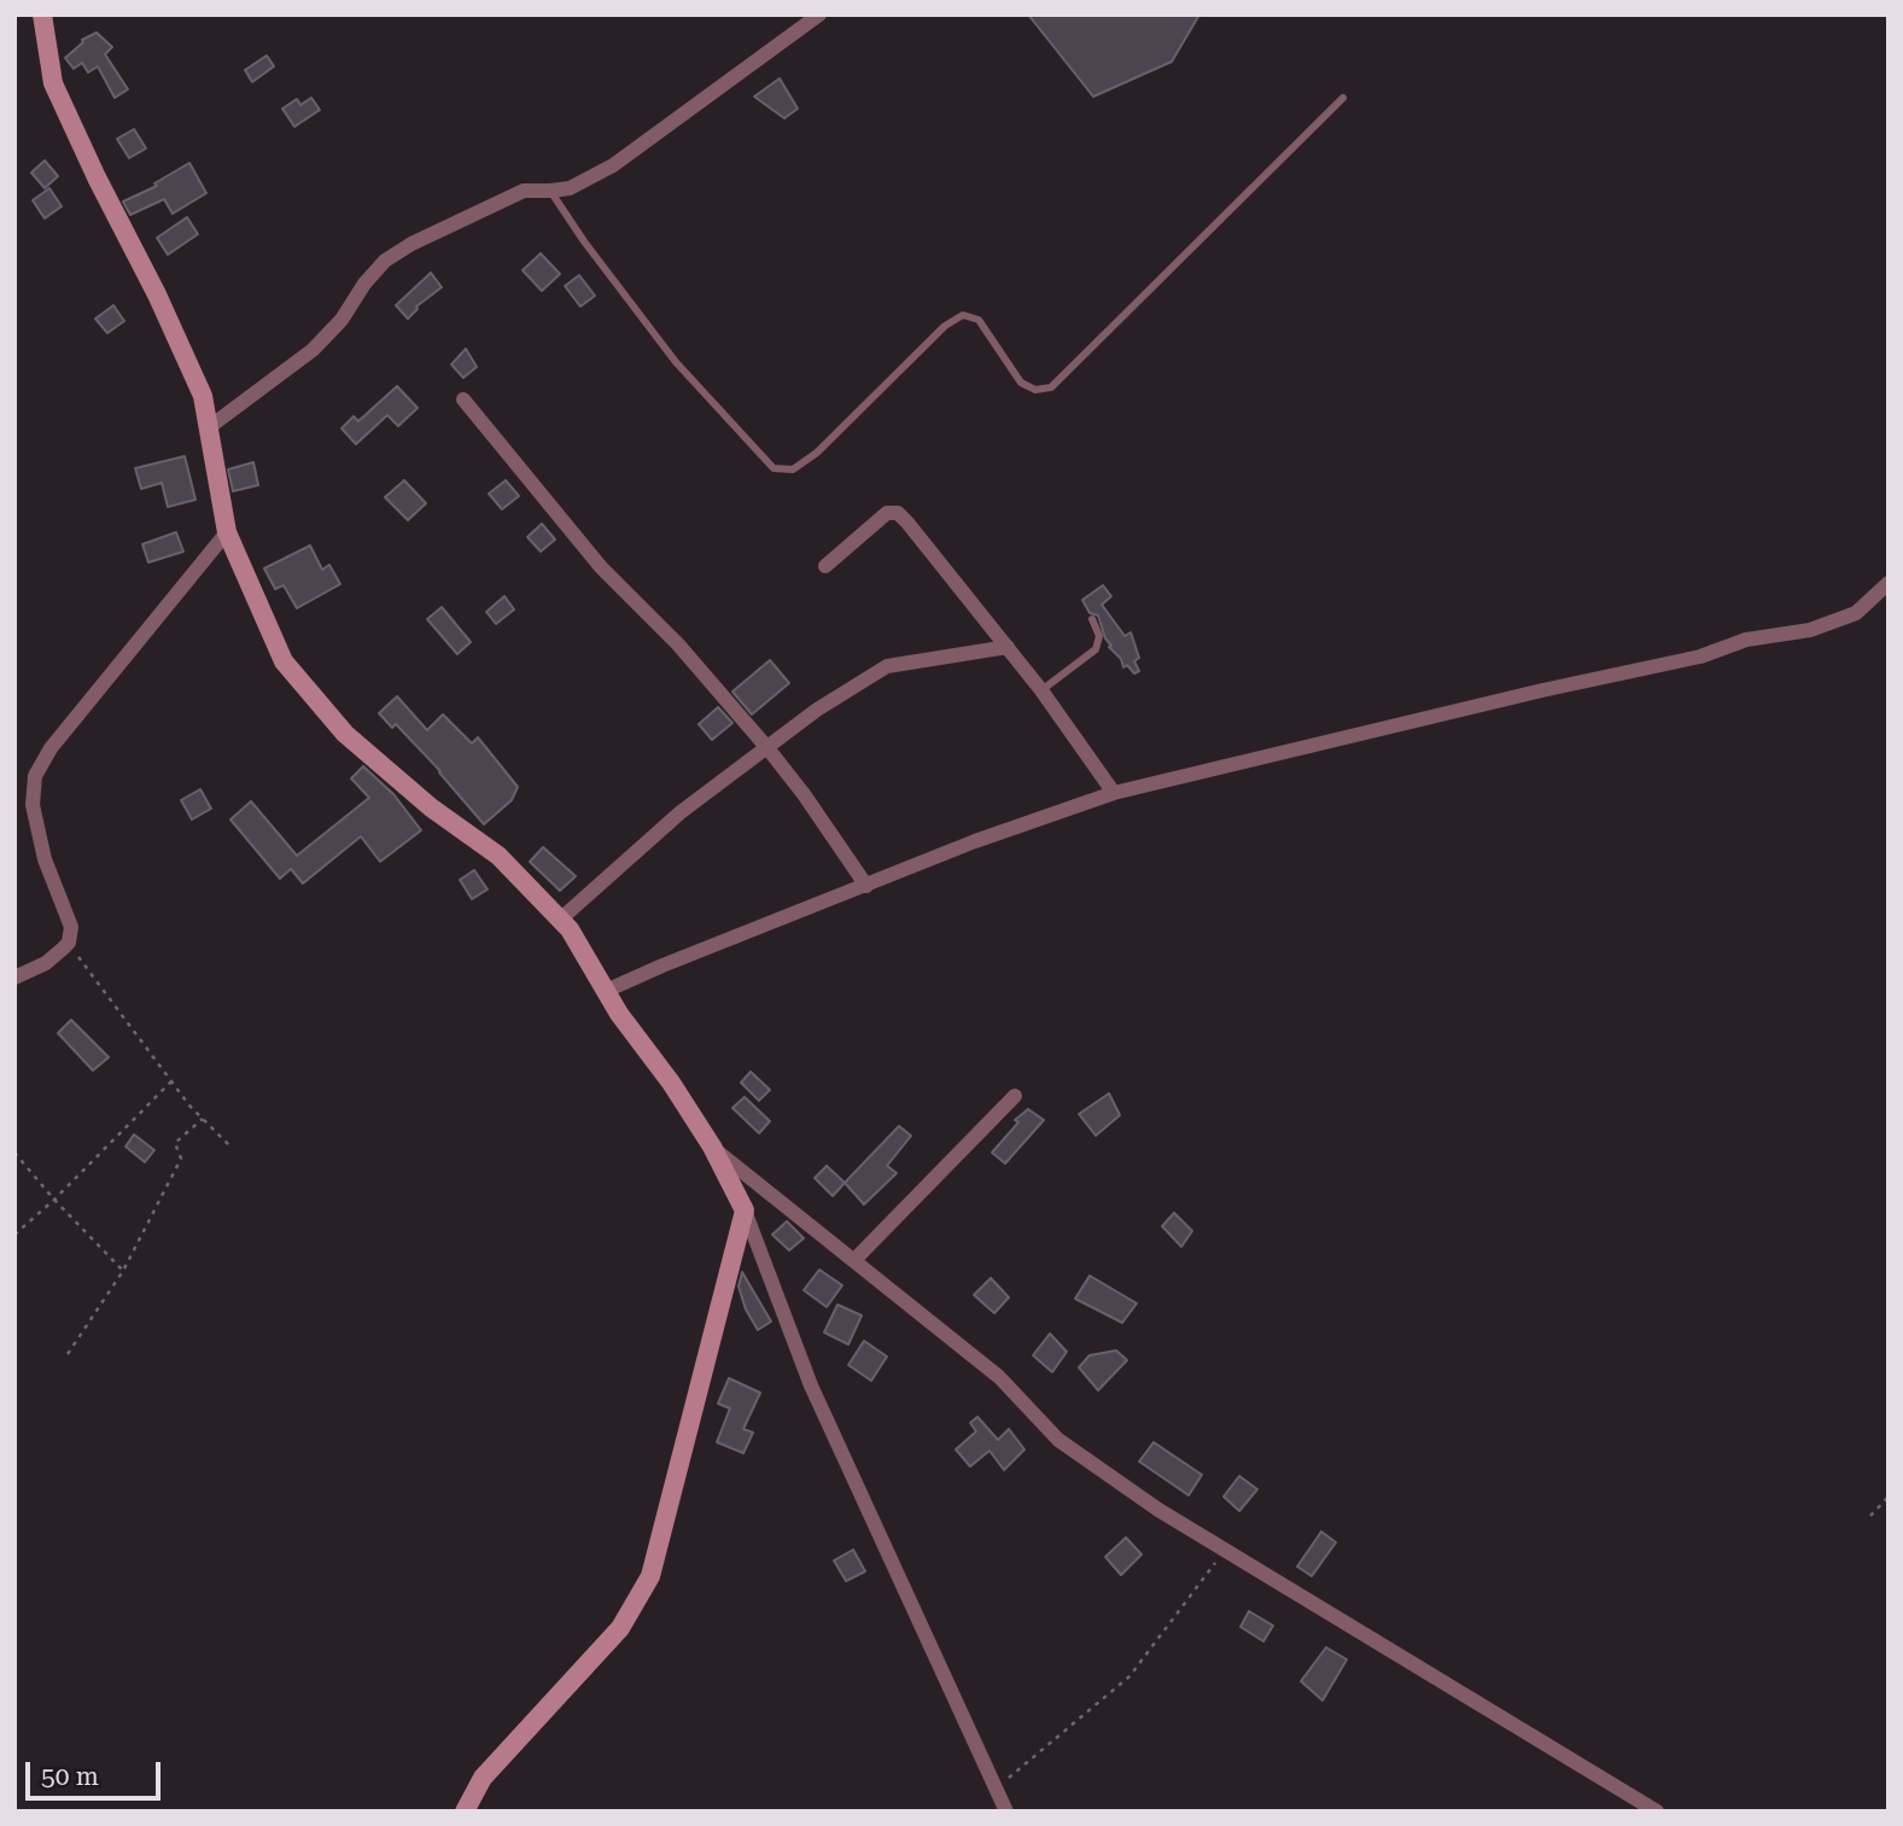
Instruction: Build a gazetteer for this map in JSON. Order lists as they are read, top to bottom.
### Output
{
  "scale_bar": "50 m"
}
